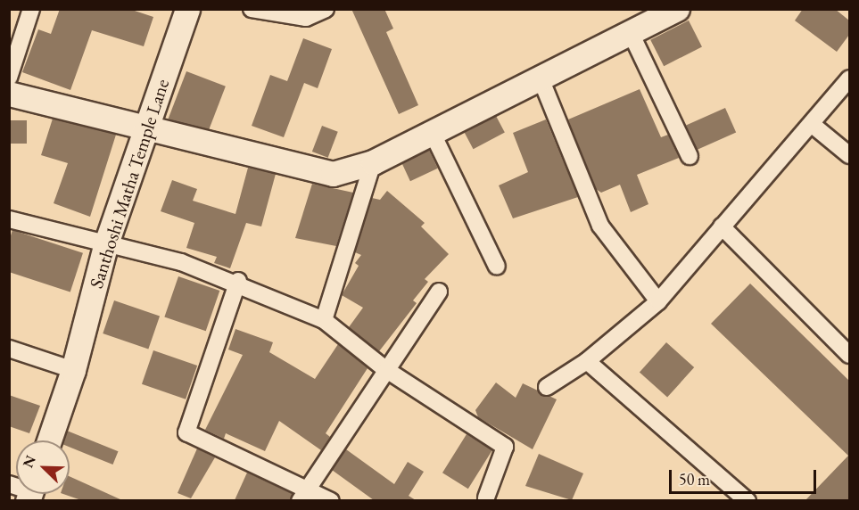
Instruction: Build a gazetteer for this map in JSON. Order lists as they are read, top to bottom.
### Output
{
  "streets": {
    "street": ["Santhoshi Matha Temple Lane"]
  },
  "scale_bar": "50 m",
  "north": "top left"
}
